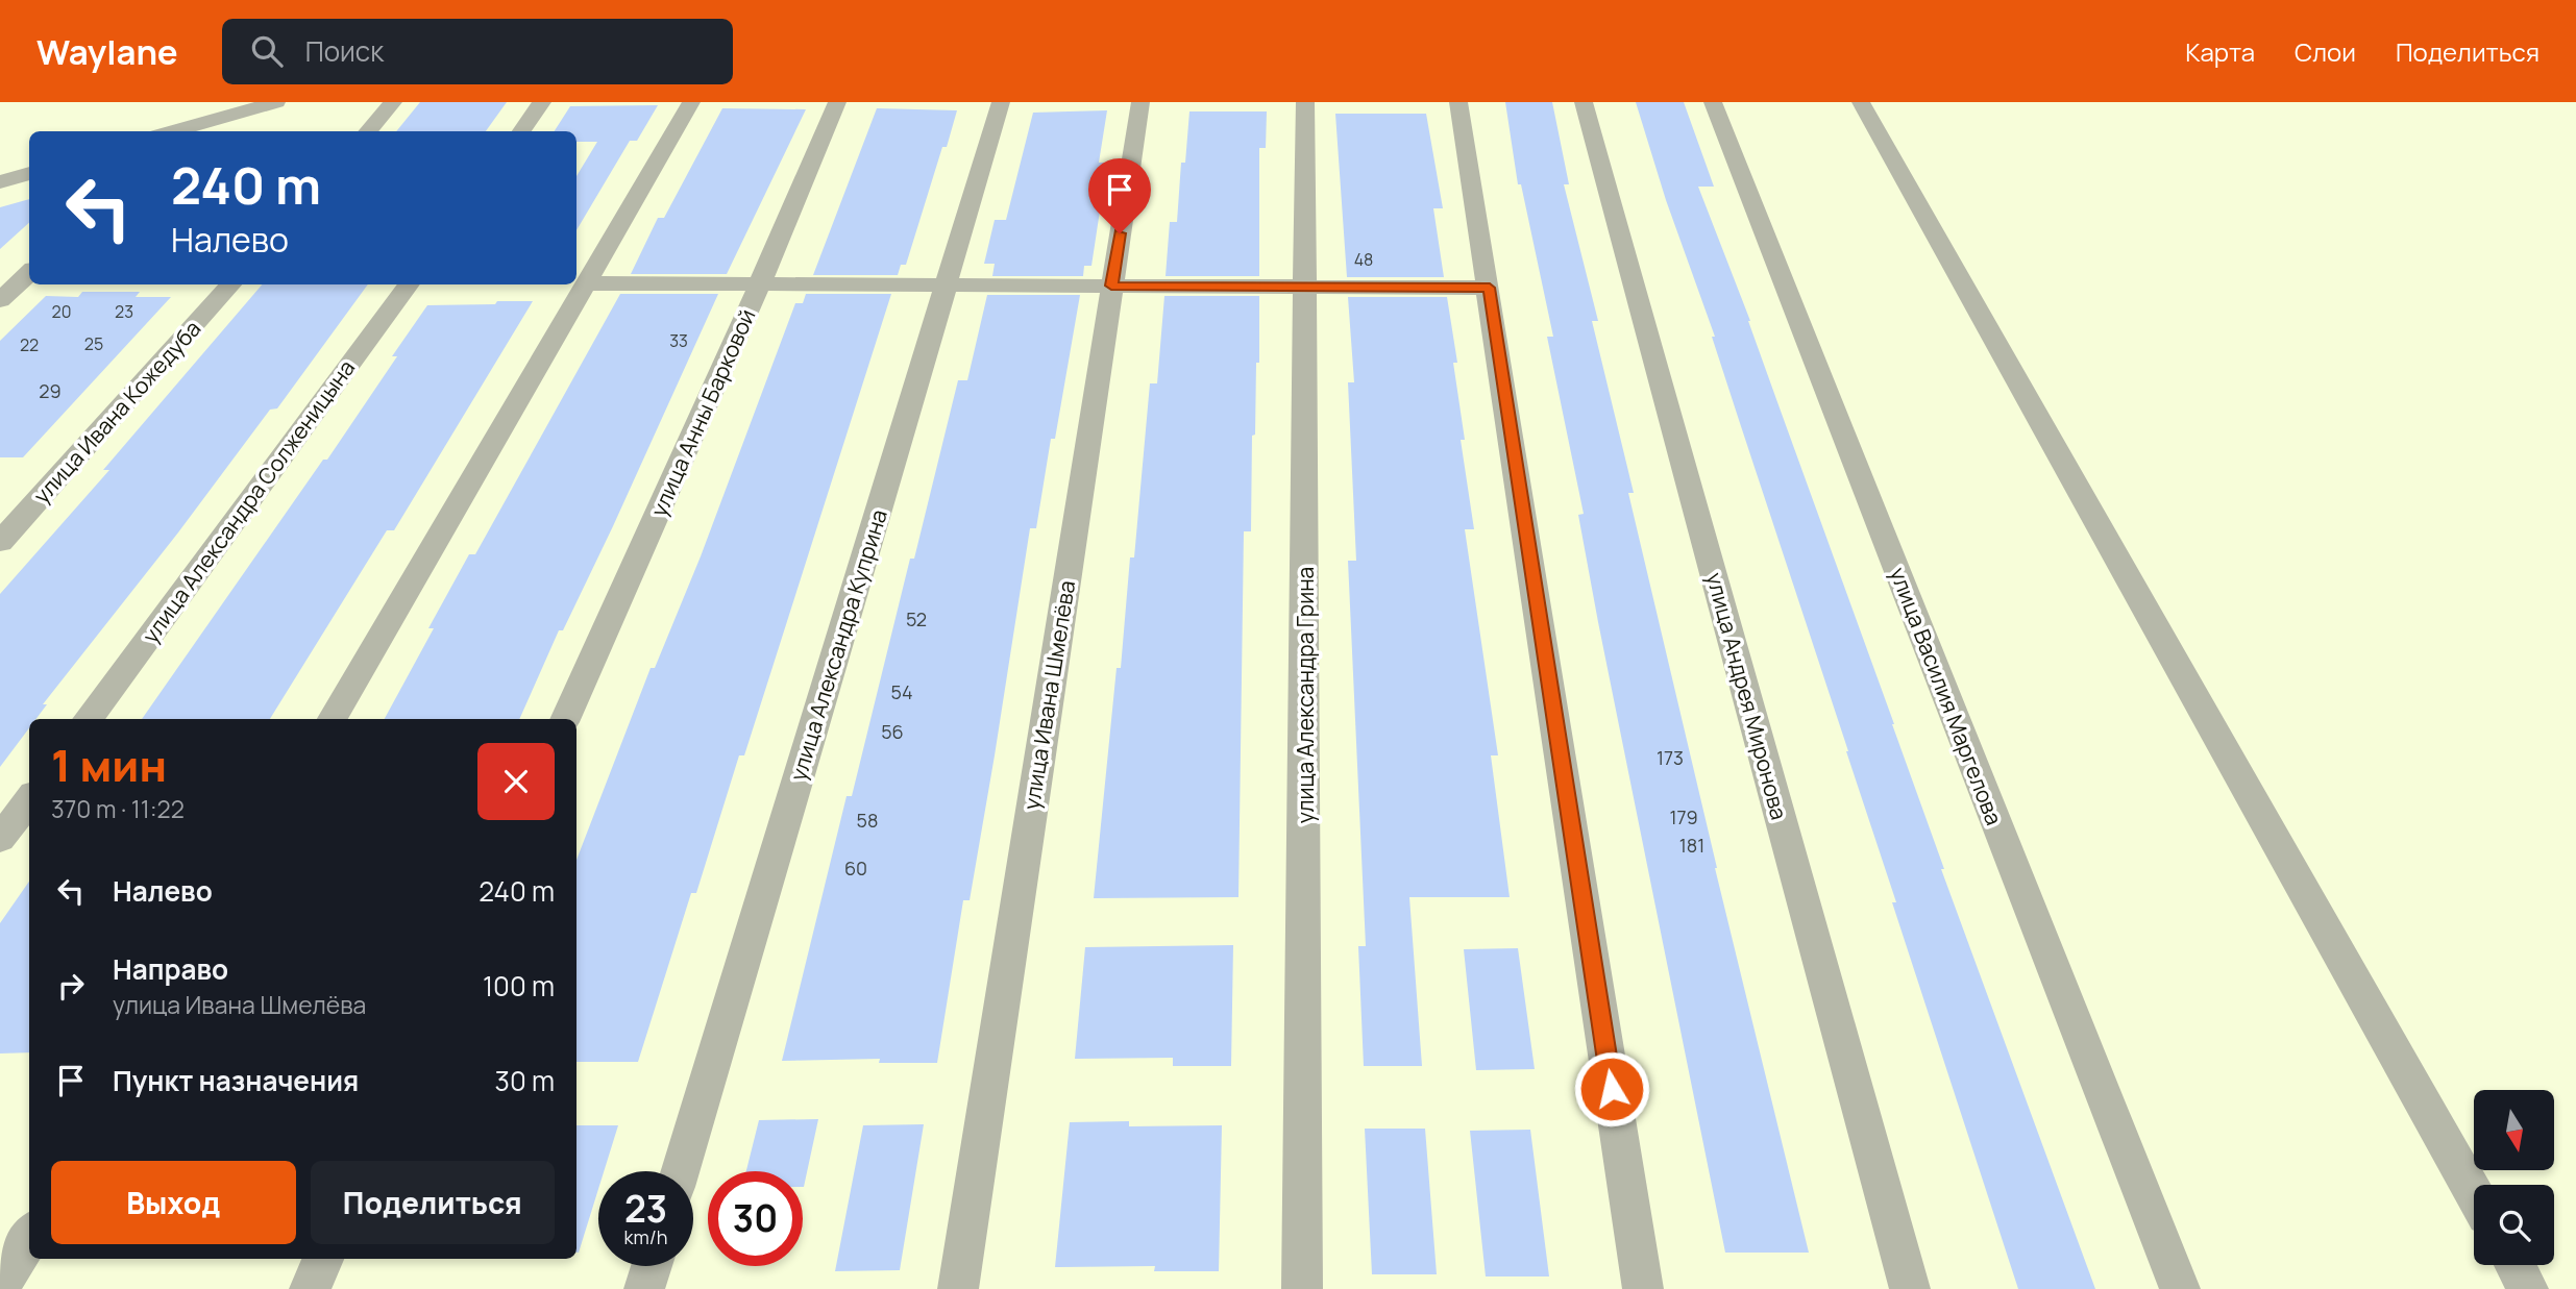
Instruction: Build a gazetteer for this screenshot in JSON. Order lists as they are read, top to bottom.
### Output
{
  "streets": {
    "street": [
      "улица Ивана Кожедуба",
      "улица Анны Барковой",
      "улица Александра Солженицына",
      "улица Александра Куприна",
      "улица Ивана Шмелёва",
      "улица Александра Грина",
      "улица Андрея Миронова",
      "улица Василия Маргелова"
    ]
  },
  "house_numbers": [
    "48",
    "20",
    "23",
    "33",
    "25",
    "22",
    "29",
    "52",
    "54",
    "56",
    "173",
    "179",
    "58",
    "181",
    "60"
  ],
  "north": "bottom",
  "page": {
    "header": "Waylane",
    "search": "Поиск",
    "nav": ["Карта", "Слои", "Поделиться"],
    "turn": ["240 m", "Налево"],
    "heading": ["1 мин", "370 m · 11:22"],
    "list": [
      {
        "name": "Налево",
        "value": "240 m"
      },
      {
        "name": "Направо",
        "note": "улица Ивана Шмелёва",
        "value": "100 m"
      },
      {
        "name": "Пункт назначения",
        "value": "30 m"
      }
    ],
    "buttons": ["Выход", "Поделиться"],
    "speed": "23 km/h",
    "limit": "30"
  }
}
